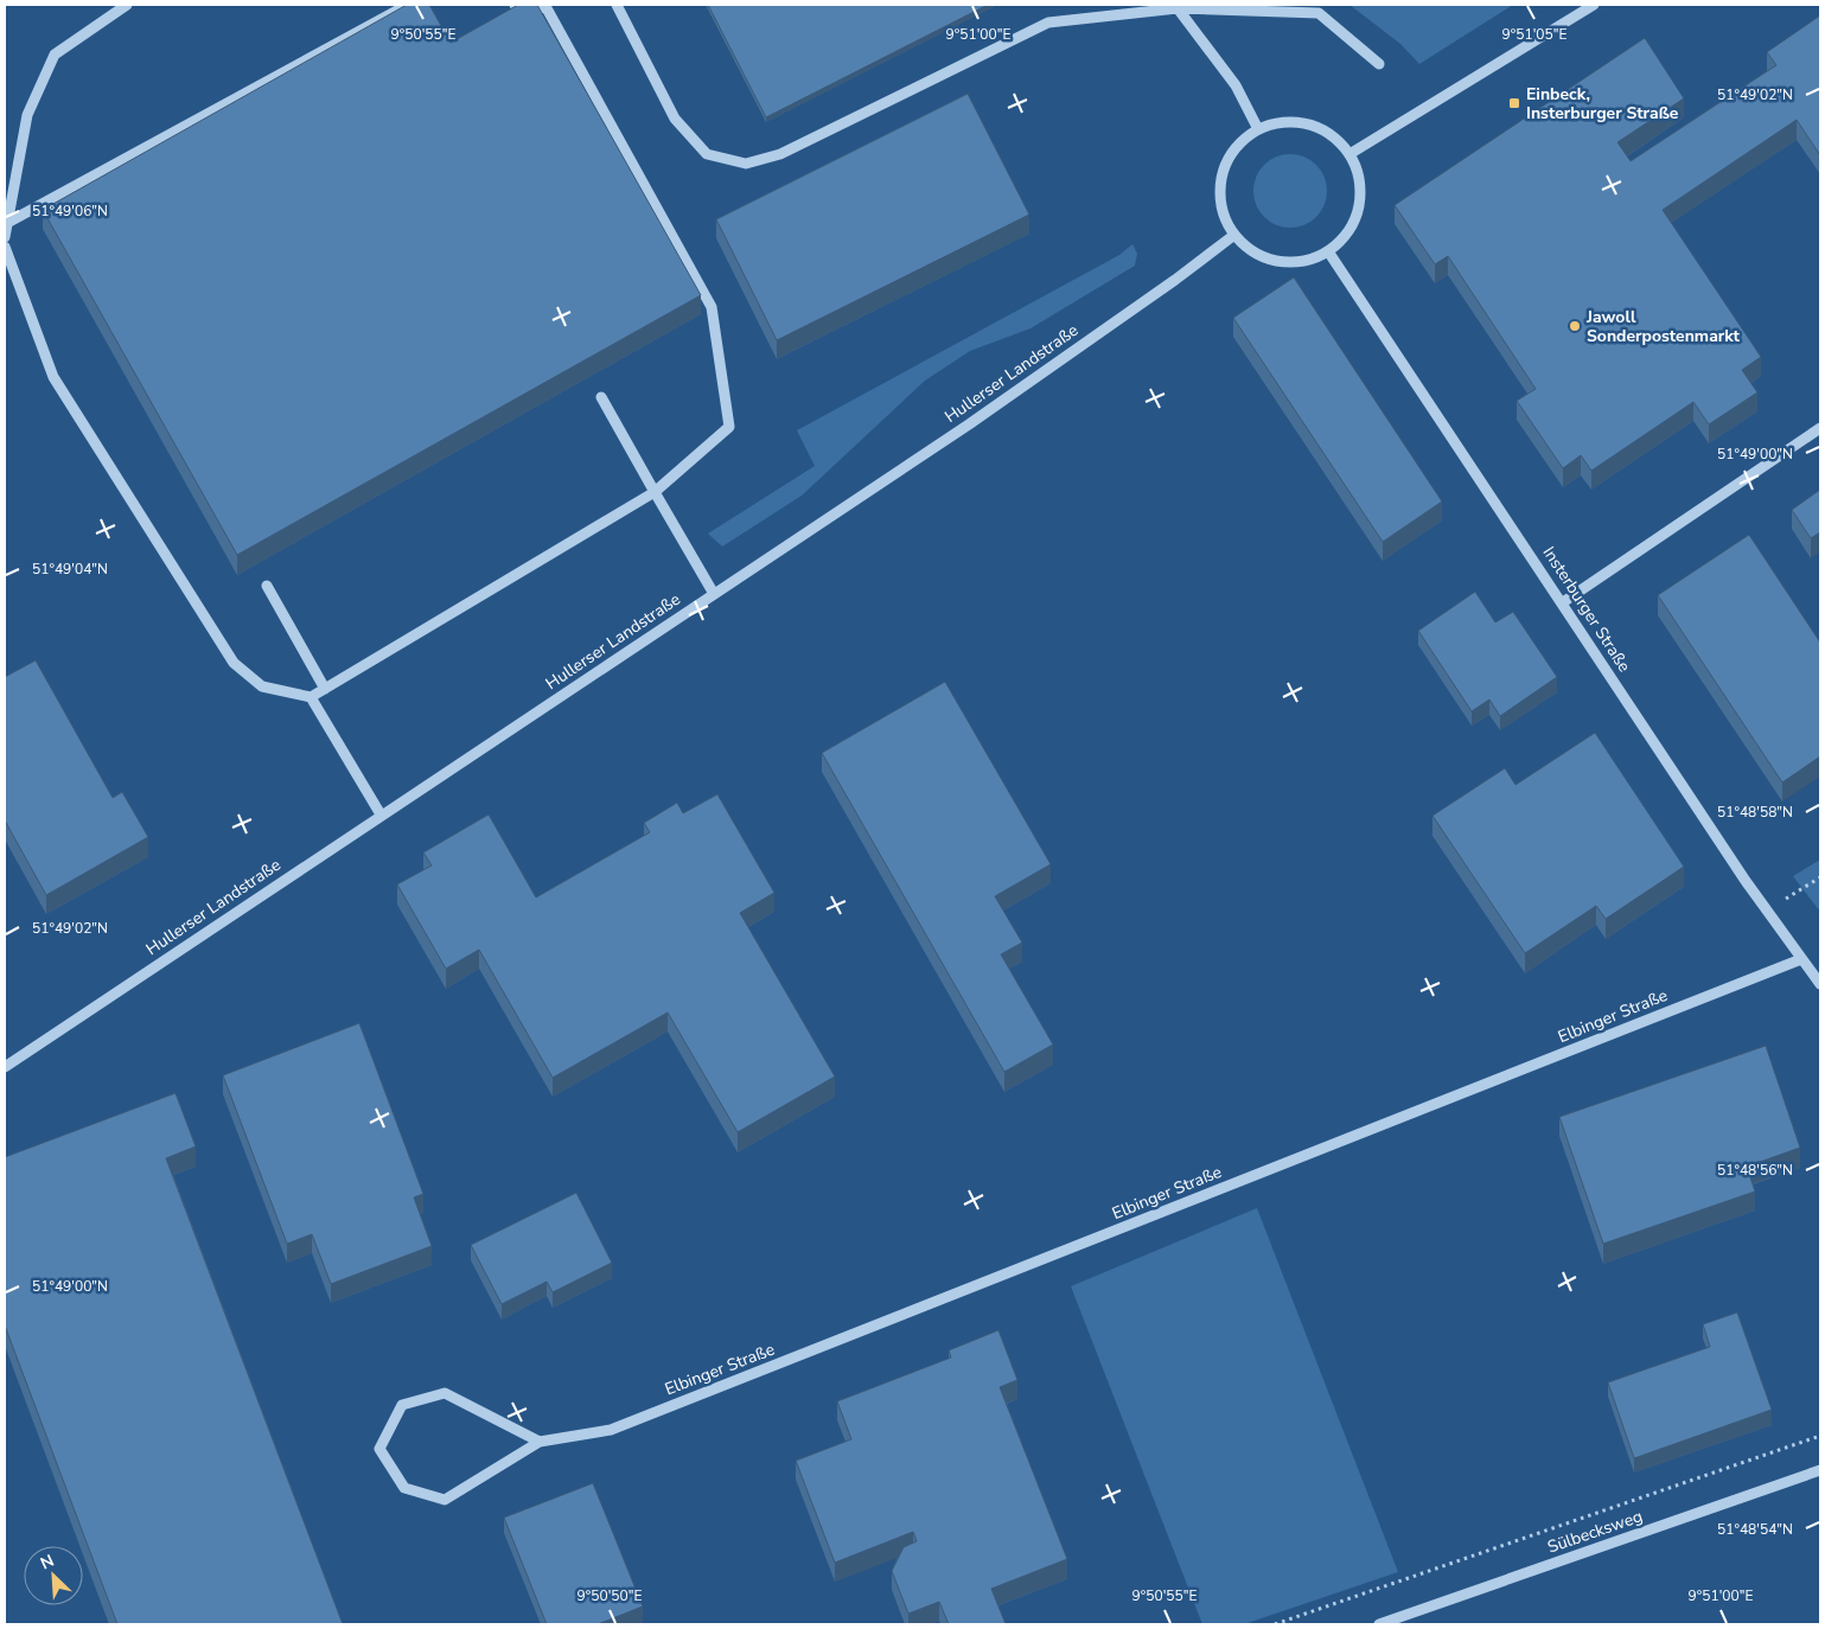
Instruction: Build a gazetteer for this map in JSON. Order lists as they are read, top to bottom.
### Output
{
  "streets": {
    "street": [
      "Hullerser Landstraße",
      "Insterburger Straße",
      "Elbinger Straße",
      "Sülbecksweg"
    ]
  },
  "crossings": [
    ["Hullerser Landstraße", "Insterburger Straße"],
    ["Insterburger Straße", "Elbinger Straße"]
  ],
  "places": {
    "transit": ["Einbeck, Insterburger Straße"],
    "other": ["Jawoll Sonderpostenmarkt"]
  },
  "north": "top left",
  "coordinates": [
    "9°51'00\"E",
    "9°51'05\"E",
    "9°50'55\"E",
    "51°49'02\"N",
    "51°49'06\"N",
    "51°49'00\"N",
    "51°49'04\"N",
    "51°48'58\"N",
    "51°48'56\"N",
    "51°48'54\"N",
    "9°50'50\"E"
  ]
}
